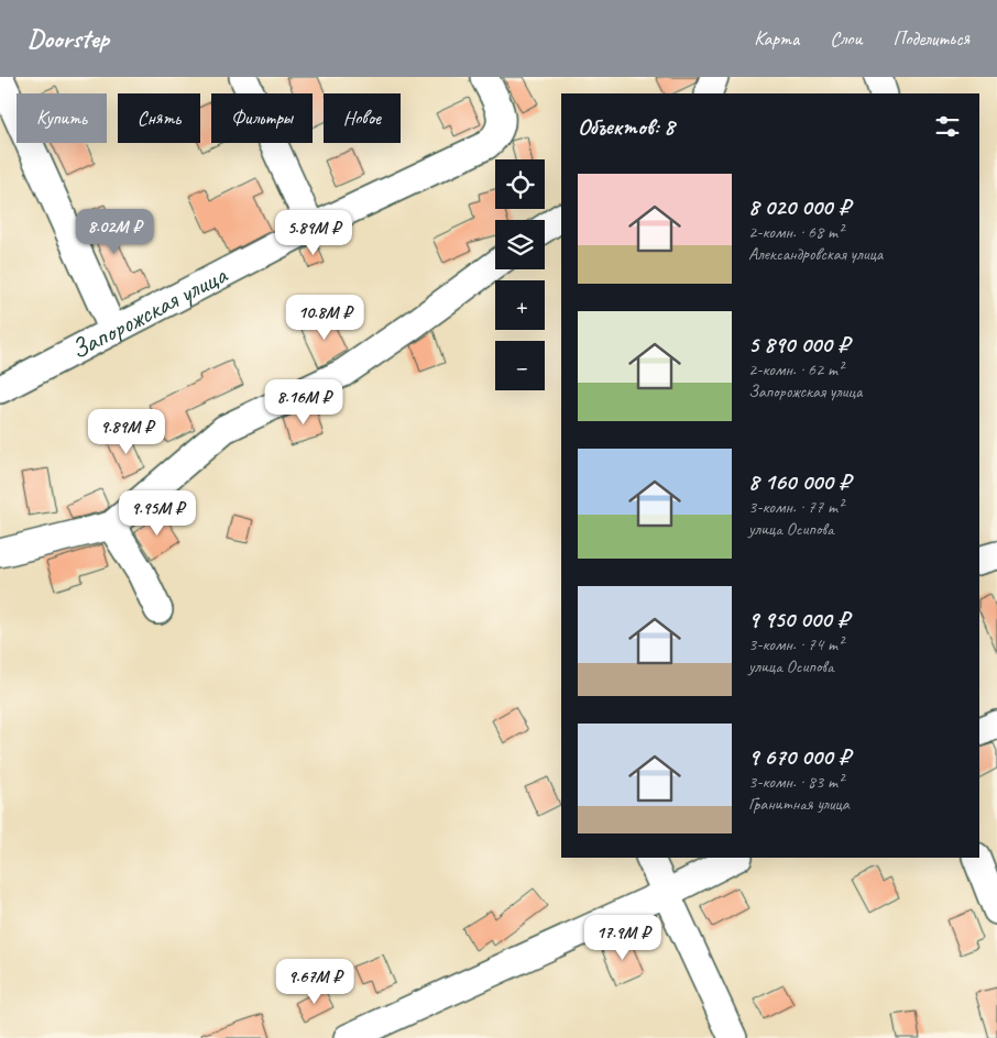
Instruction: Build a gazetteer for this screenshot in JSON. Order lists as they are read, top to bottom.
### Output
{
  "streets": {
    "street": ["Запорожская улица"]
  },
  "page": {
    "header": "Doorstep",
    "nav": ["Карта", "Слои", "Поделиться"],
    "chip": [
      "Купить",
      "Снять",
      "Фильтры",
      "Новое"
    ],
    "heading": "Объектов: 8",
    "map_buttons": ["+", "−"],
    "list": [
      {
        "name": "8 020 000 ₽",
        "note": "2-комн. · 68 m² · Александровская улица"
      },
      {
        "name": "5 890 000 ₽",
        "note": "2-комн. · 62 m² · Запорожская улица"
      },
      {
        "name": "8 160 000 ₽",
        "note": "3-комн. · 77 m² · улица Осипова"
      },
      {
        "name": "9 950 000 ₽",
        "note": "3-комн. · 74 m² · улица Осипова"
      },
      {
        "name": "9 670 000 ₽",
        "note": "3-комн. · 83 m² · Гранитная улица"
      }
    ],
    "price": [
      "8.02M ₽",
      "5.89M ₽",
      "10.8M ₽",
      "8.16M ₽",
      "9.89M ₽",
      "9.95M ₽",
      "17.9M ₽",
      "9.67M ₽"
    ]
  }
}
